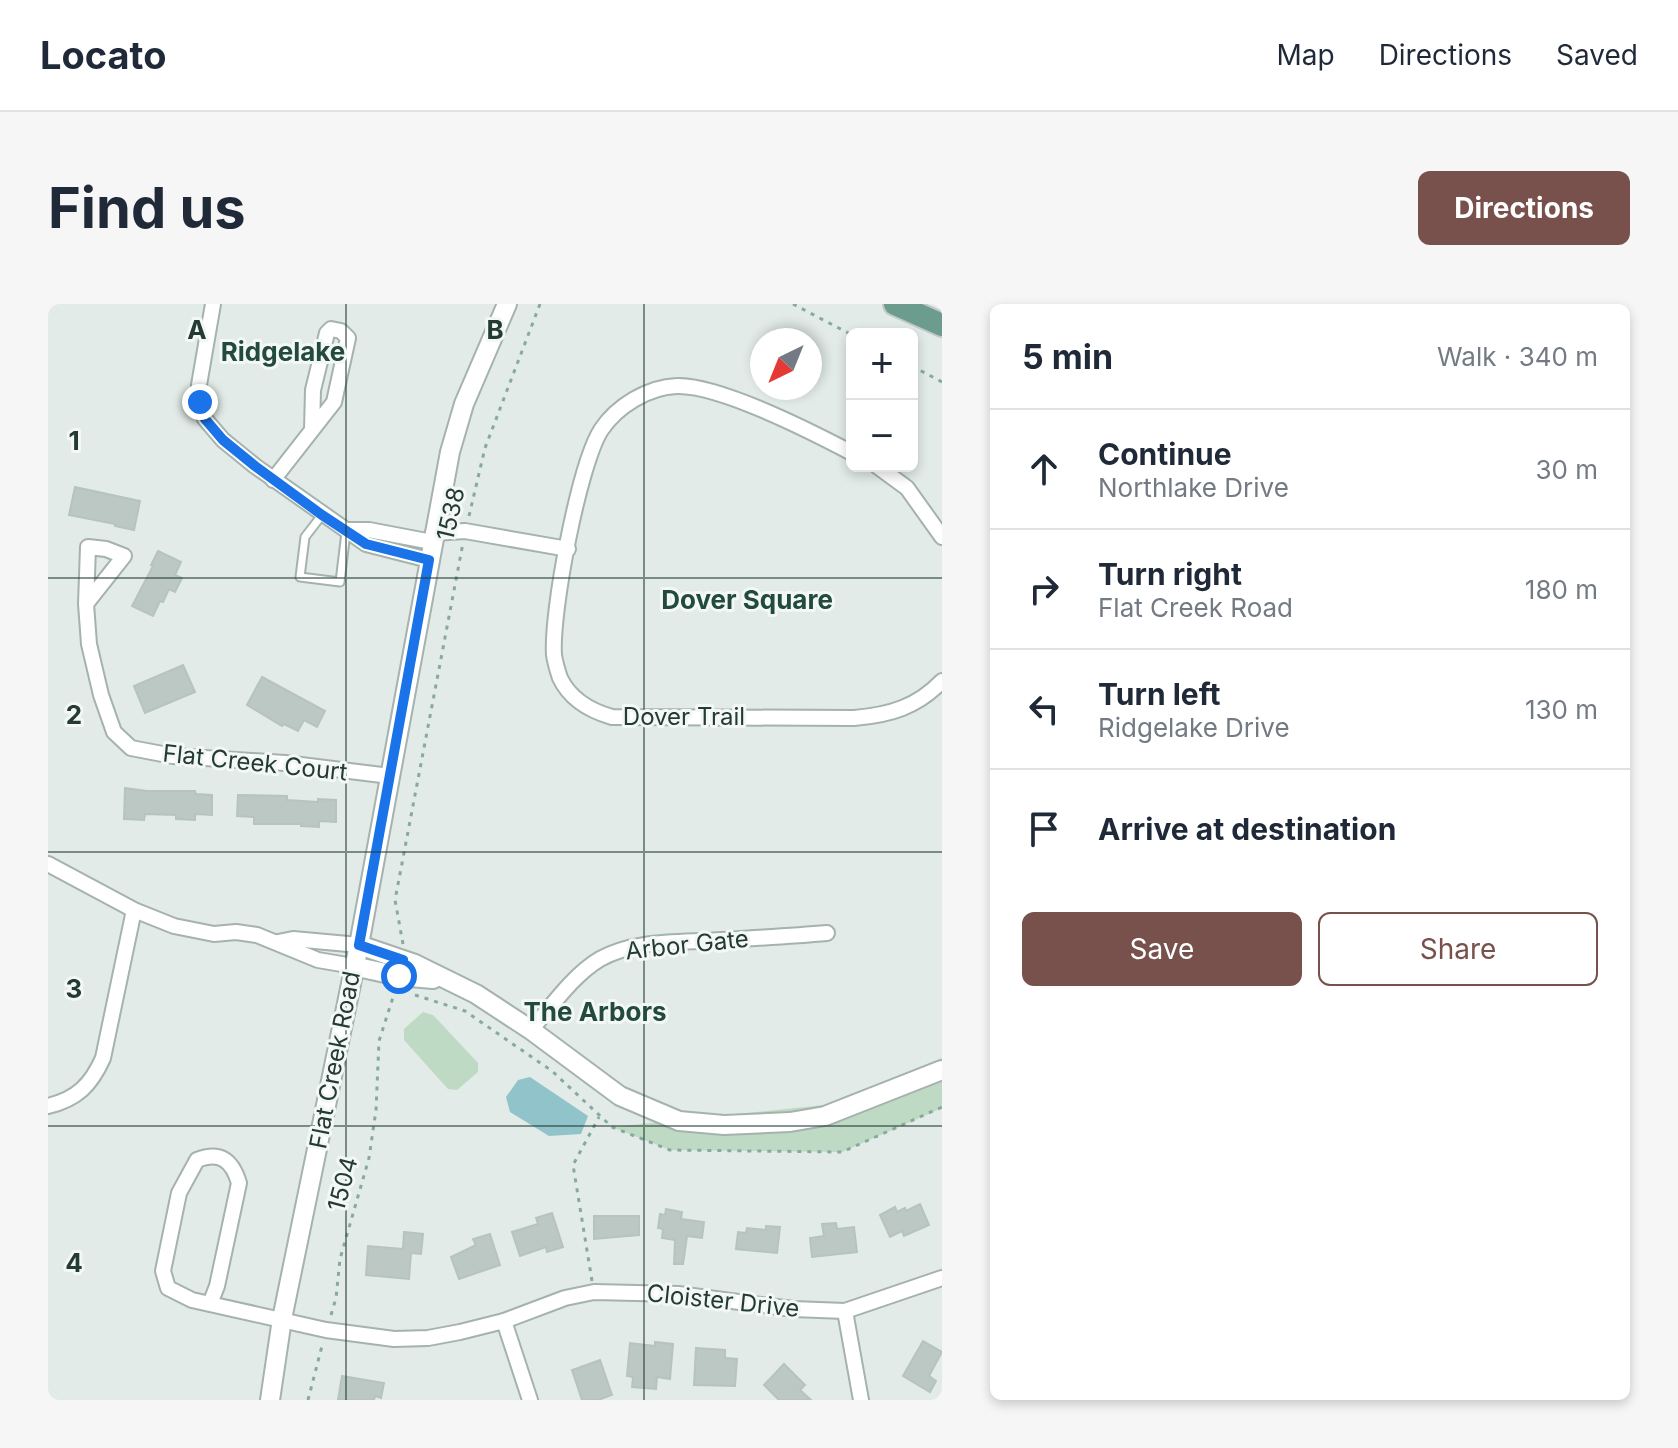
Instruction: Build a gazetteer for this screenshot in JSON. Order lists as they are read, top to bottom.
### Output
{
  "streets": {
    "street": [
      "Dover Trail",
      "Flat Creek Court",
      "Arbor Gate",
      "Flat Creek Road",
      "Cloister Drive"
    ],
    "path": ["1538", "1504"]
  },
  "crossings": [
    ["1538", "1504"],
    ["Flat Creek Court", "Flat Creek Road"],
    ["Flat Creek Road", "Cloister Drive"],
    ["1504", "Cloister Drive"]
  ],
  "districts": ["Ridgelake", "Dover Square", "The Arbors"],
  "north": "bottom left",
  "page": {
    "header": "Locato",
    "nav": ["Map", "Directions", "Saved"],
    "buttons": [
      "Directions",
      ["Save", "Share"]
    ],
    "title": "Find us",
    "heading": ["5 min", "Walk · 340 m"],
    "map_buttons": ["+", "−"],
    "list": [
      ["Continue", "Northlake Drive", "30 m"],
      ["Turn right", "Flat Creek Road", "180 m"],
      ["Turn left", "Ridgelake Drive", "130 m"],
      "Arrive at destination"
    ]
  },
  "grid": {
    "columns": ["A", "B"],
    "rows": [
      "1",
      "2",
      "3",
      "4"
    ]
  }
}
